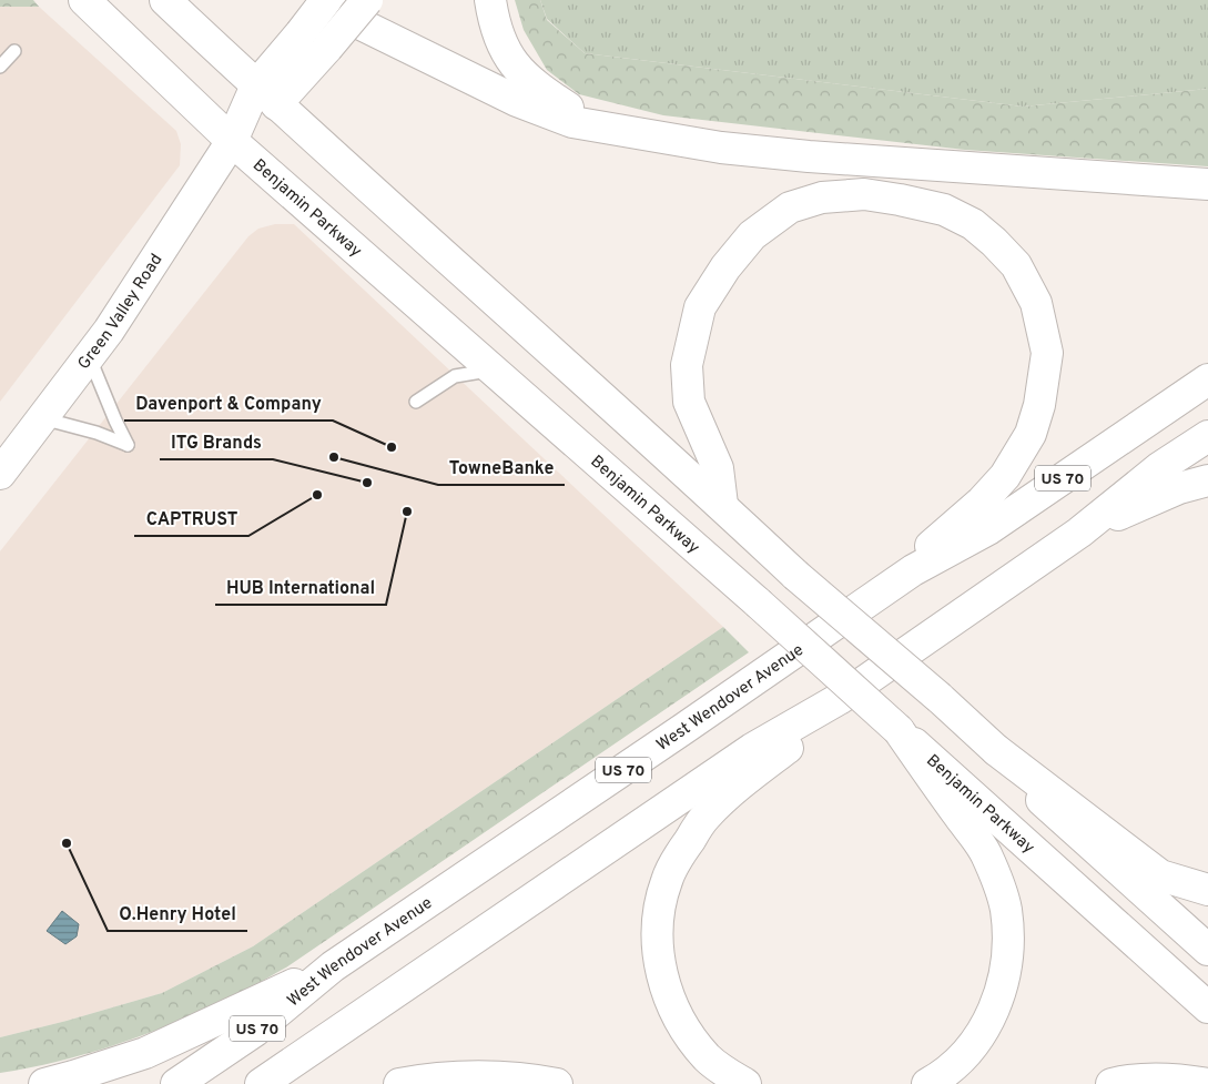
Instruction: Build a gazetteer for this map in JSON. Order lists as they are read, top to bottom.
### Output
{
  "streets": {
    "main road": [
      "Benjamin Parkway",
      "Green Valley Road",
      "US 70",
      "West Wendover Avenue"
    ]
  },
  "crossings": [
    ["Benjamin Parkway", "Green Valley Road"]
  ],
  "places": [
    "Davenport & Company",
    "TowneBanke",
    "ITG Brands",
    "CAPTRUST",
    "HUB International",
    "O.Henry Hotel"
  ]
}
